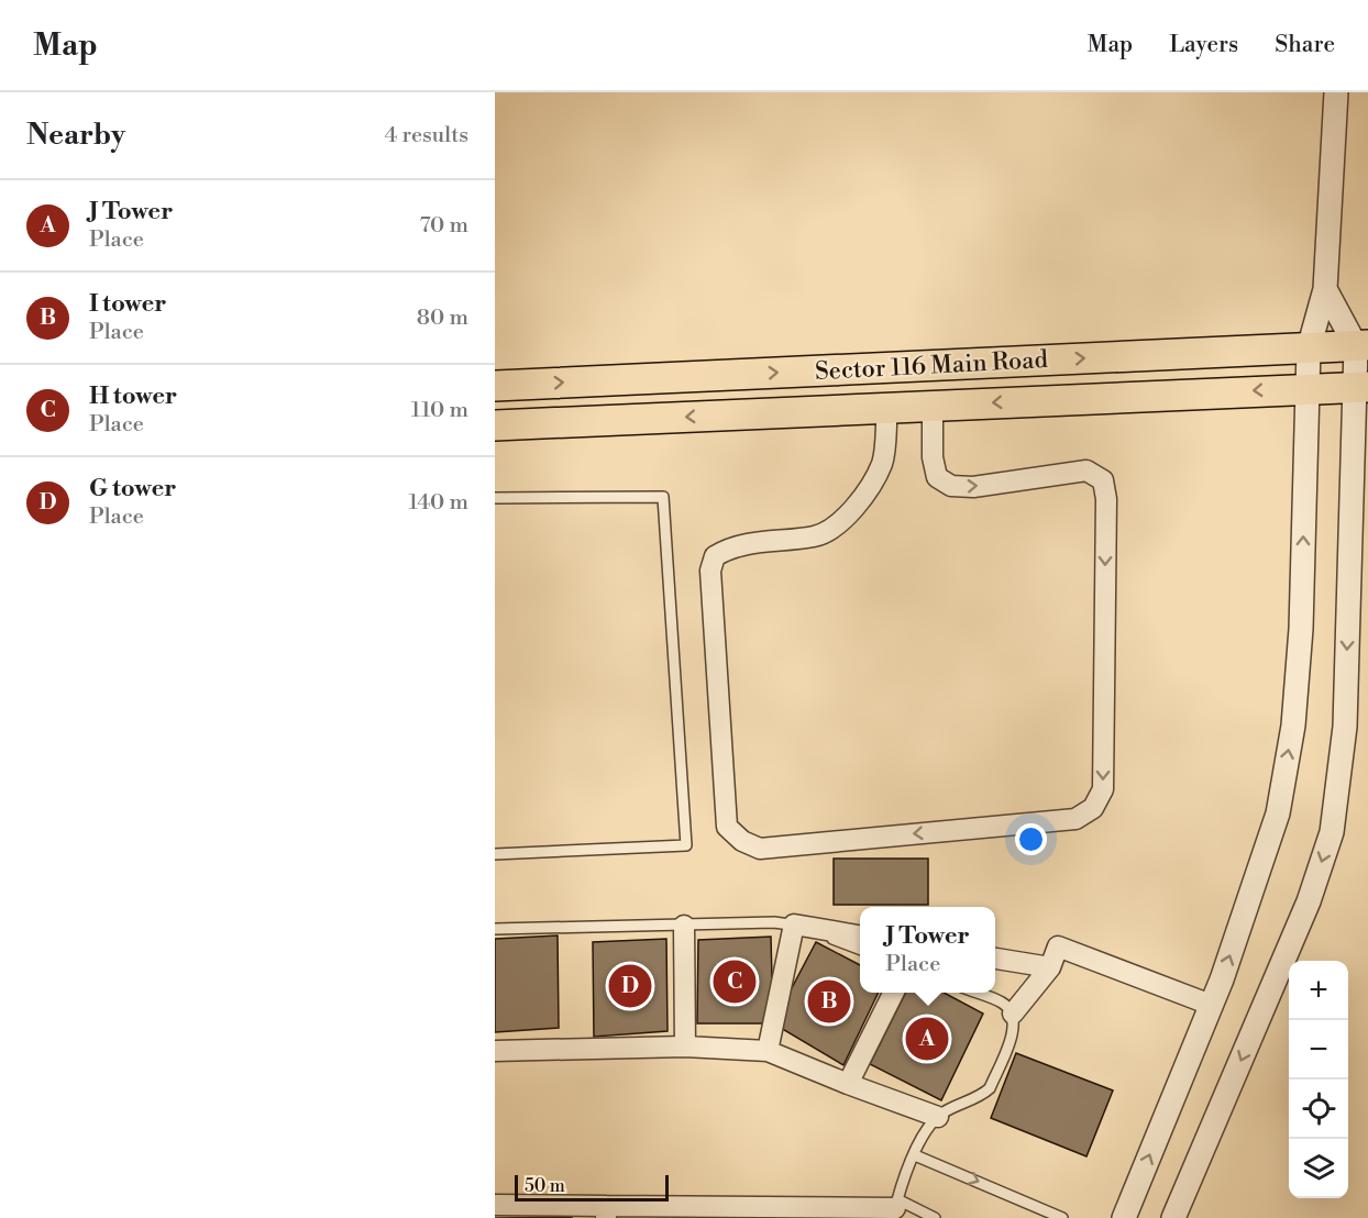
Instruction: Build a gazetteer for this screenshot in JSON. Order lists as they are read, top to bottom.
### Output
{
  "streets": {
    "main road": ["Sector 116 Main Road"]
  },
  "scale_bar": "50 m",
  "page": {
    "header": "Map",
    "nav": ["Map", "Layers", "Share"],
    "heading": ["Nearby", "4 results"],
    "list": [
      {
        "mark": "A",
        "name": "J Tower",
        "note": "Place",
        "value": "70 m"
      },
      {
        "mark": "B",
        "name": "I tower",
        "note": "Place",
        "value": "80 m"
      },
      {
        "mark": "C",
        "name": "H tower",
        "note": "Place",
        "value": "110 m"
      },
      {
        "mark": "D",
        "name": "G tower",
        "note": "Place",
        "value": "140 m"
      }
    ],
    "popup": ["J Tower", "Place"],
    "pins": [
      "C",
      "D",
      "B",
      "A"
    ],
    "map_buttons": ["+", "−"],
    "scale": "50 m"
  }
}
